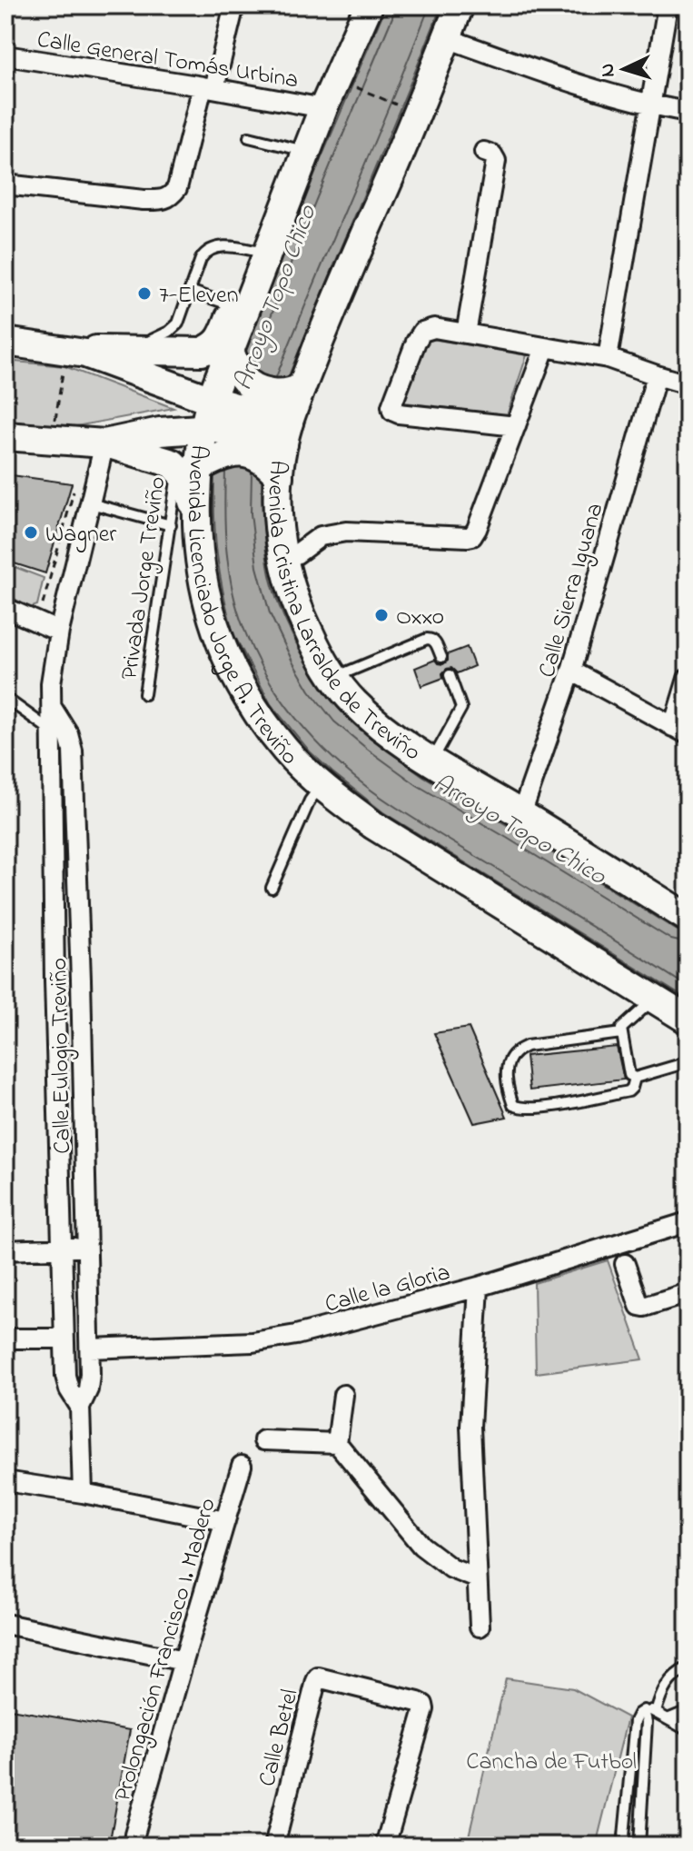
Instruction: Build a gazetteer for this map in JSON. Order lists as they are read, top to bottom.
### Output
{
  "streets": {
    "main road": ["Avenida Licenciado Jorge A. Treviño", "Avenida Cristina Larralde de Treviño"],
    "street": [
      "Calle General Tomás Urbina",
      "Calle Sierra Iguana",
      "Calle Eulogio Treviño",
      "Calle la Gloria",
      "Prolongación Francisco I. Madero",
      "Calle Betel"
    ],
    "lane": ["Privada Jorge Treviño"]
  },
  "crossings": [
    ["Calle General Tomás Urbina", "Avenida Licenciado Jorge A. Treviño"],
    ["Privada Jorge Treviño", "Avenida Licenciado Jorge A. Treviño"],
    ["Calle Sierra Iguana", "Avenida Cristina Larralde de Treviño"],
    ["Calle Eulogio Treviño", "Calle la Gloria"]
  ],
  "water": ["Arroyo Topo Chico"],
  "parks": ["Cancha de Futbol"],
  "places": ["7-Eleven", "Wagner", "Oxxo"],
  "north": "left"
}
